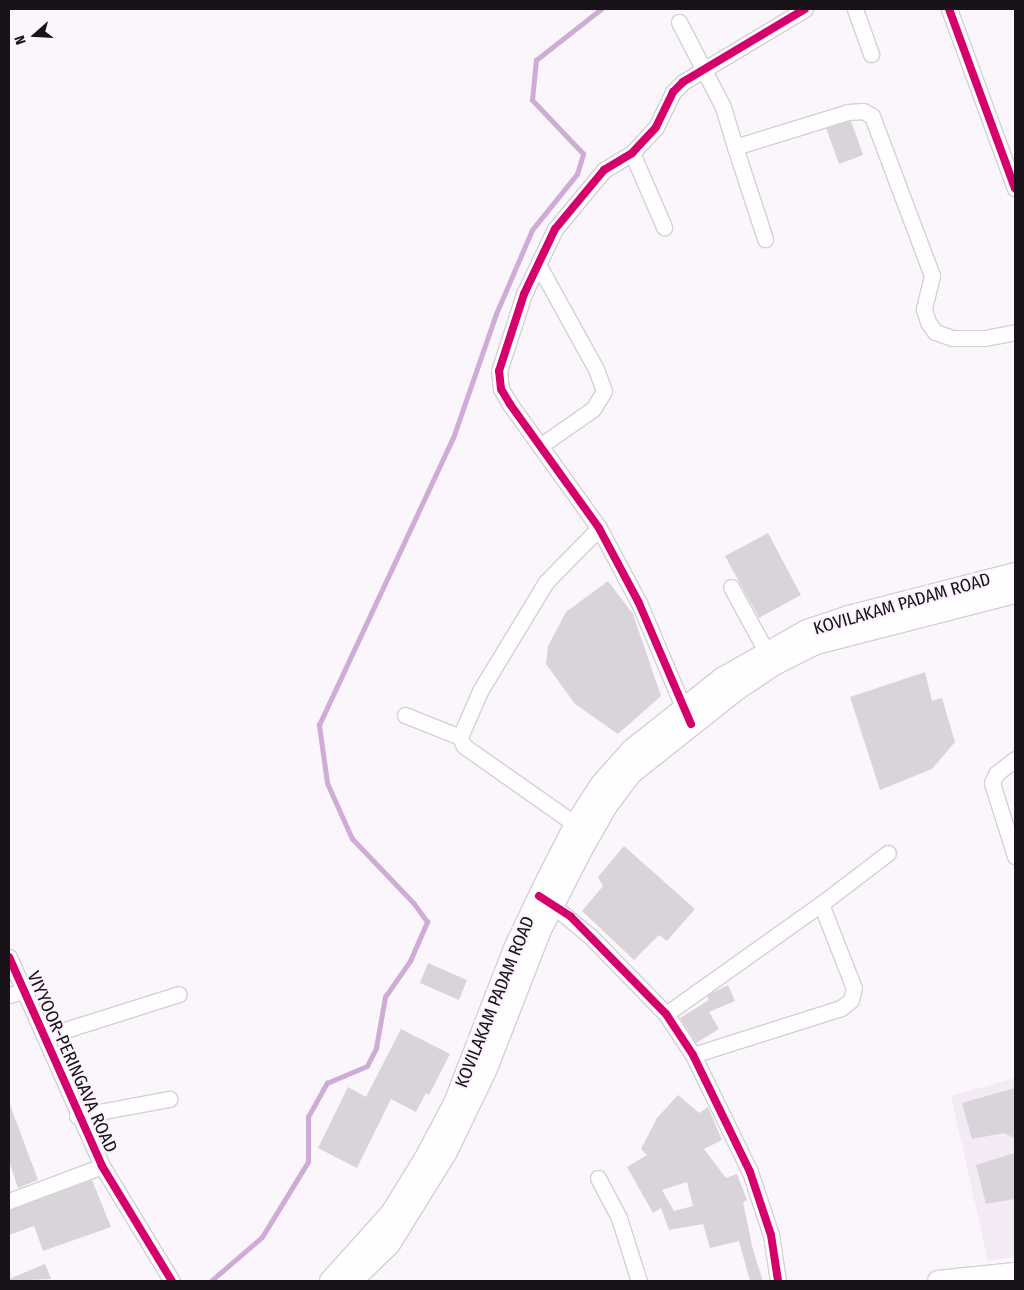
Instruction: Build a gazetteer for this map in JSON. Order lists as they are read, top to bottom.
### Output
{
  "streets": {
    "main road": ["KOVILAKAM PADAM ROAD"],
    "street": ["VIYYOOR-PERINGAVA ROAD"]
  },
  "north": "left"
}
